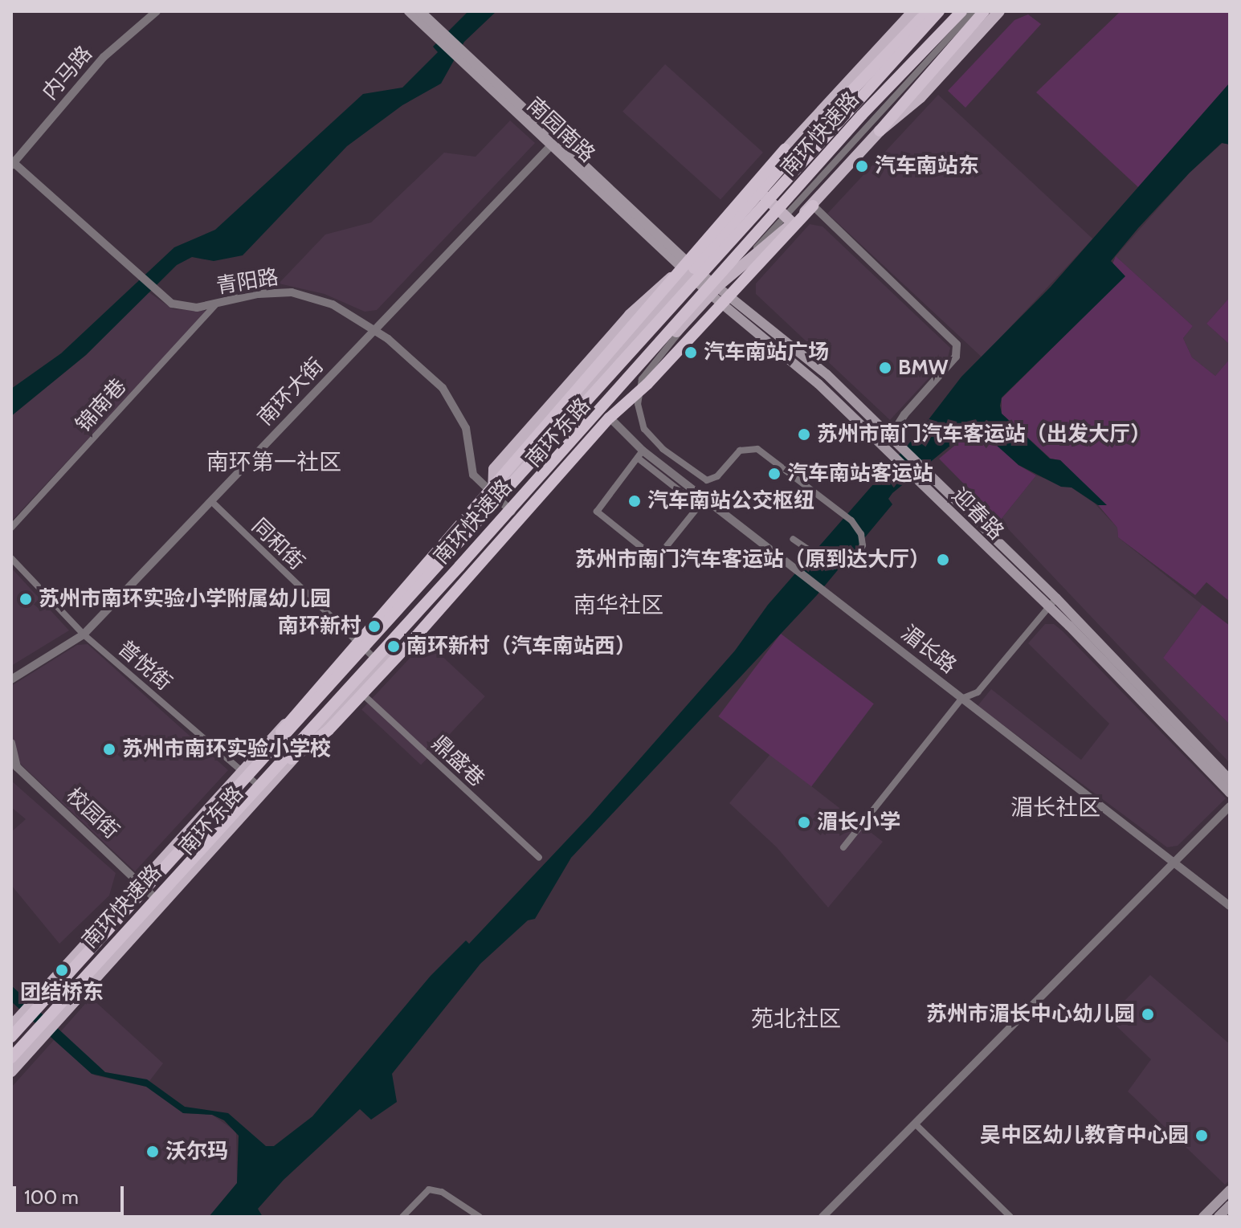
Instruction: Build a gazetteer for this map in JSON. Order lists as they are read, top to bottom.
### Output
{
  "streets": {
    "highway": ["南环快速路"],
    "main road": ["南园南路", "南环东路", "迎春路"],
    "street": [
      "内马路",
      "青阳路",
      "南环大街",
      "锦南巷",
      "同和街",
      "湄长路",
      "普悦街",
      "鼎盛巷",
      "校园街"
    ]
  },
  "crossings": [
    ["内马路", "青阳路"],
    ["南园南路", "南环大街"],
    ["南园南路", "南环东路"],
    ["南园南路", "迎春路"],
    ["南环快速路", "南环东路"],
    ["南环快速路", "普悦街"],
    ["青阳路", "南环大街"],
    ["青阳路", "锦南巷"],
    ["青阳路", "南环东路"],
    ["南环大街", "同和街"],
    ["南环大街", "普悦街"],
    ["南环东路", "迎春路"],
    ["南环东路", "同和街"],
    ["南环东路", "普悦街"],
    ["南环东路", "鼎盛巷"],
    ["南环东路", "校园街"]
  ],
  "districts": [
    "南环第一社区",
    "南华社区",
    "湄长社区",
    "苑北社区"
  ],
  "places": [
    "汽车南站东",
    "汽车南站广场",
    "BMW",
    "苏州市南门汽车客运站（出发大厅）",
    "汽车南站客运站",
    "汽车南站公交枢纽",
    "苏州市南门汽车客运站（原到达大厅）",
    "苏州市南环实验小学附属幼儿园",
    "南环新村",
    "南环新村（汽车南站西）",
    "苏州市南环实验小学校",
    "湄长小学",
    "团结桥东",
    "苏州市湄长中心幼儿园",
    "吴中区幼儿教育中心园",
    "沃尔玛"
  ],
  "scale_bar": "100 m"
}
